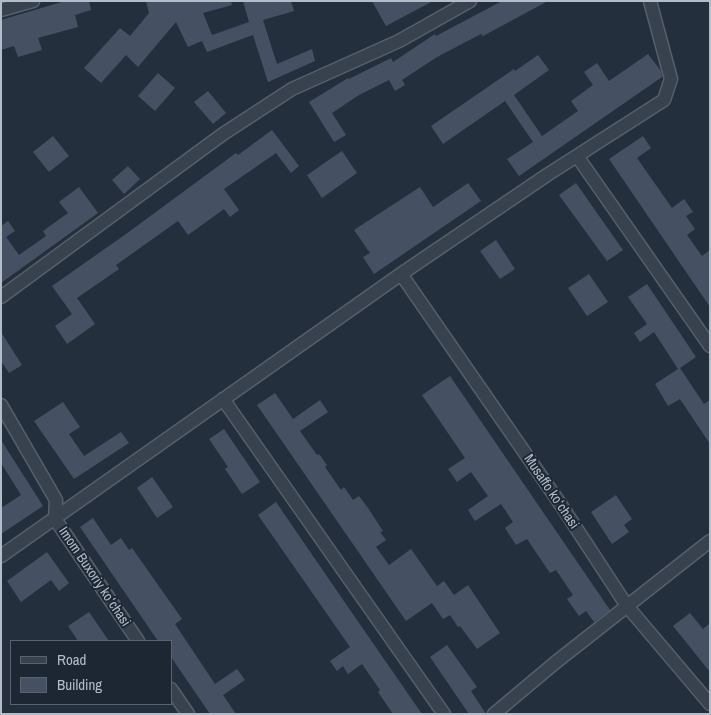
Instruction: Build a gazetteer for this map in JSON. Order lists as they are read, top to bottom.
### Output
{
  "streets": {
    "street": ["Musaffo koʻchasi", "Imom Buxoriy koʻchasi"]
  },
  "legend": ["Road", "Building"]
}
